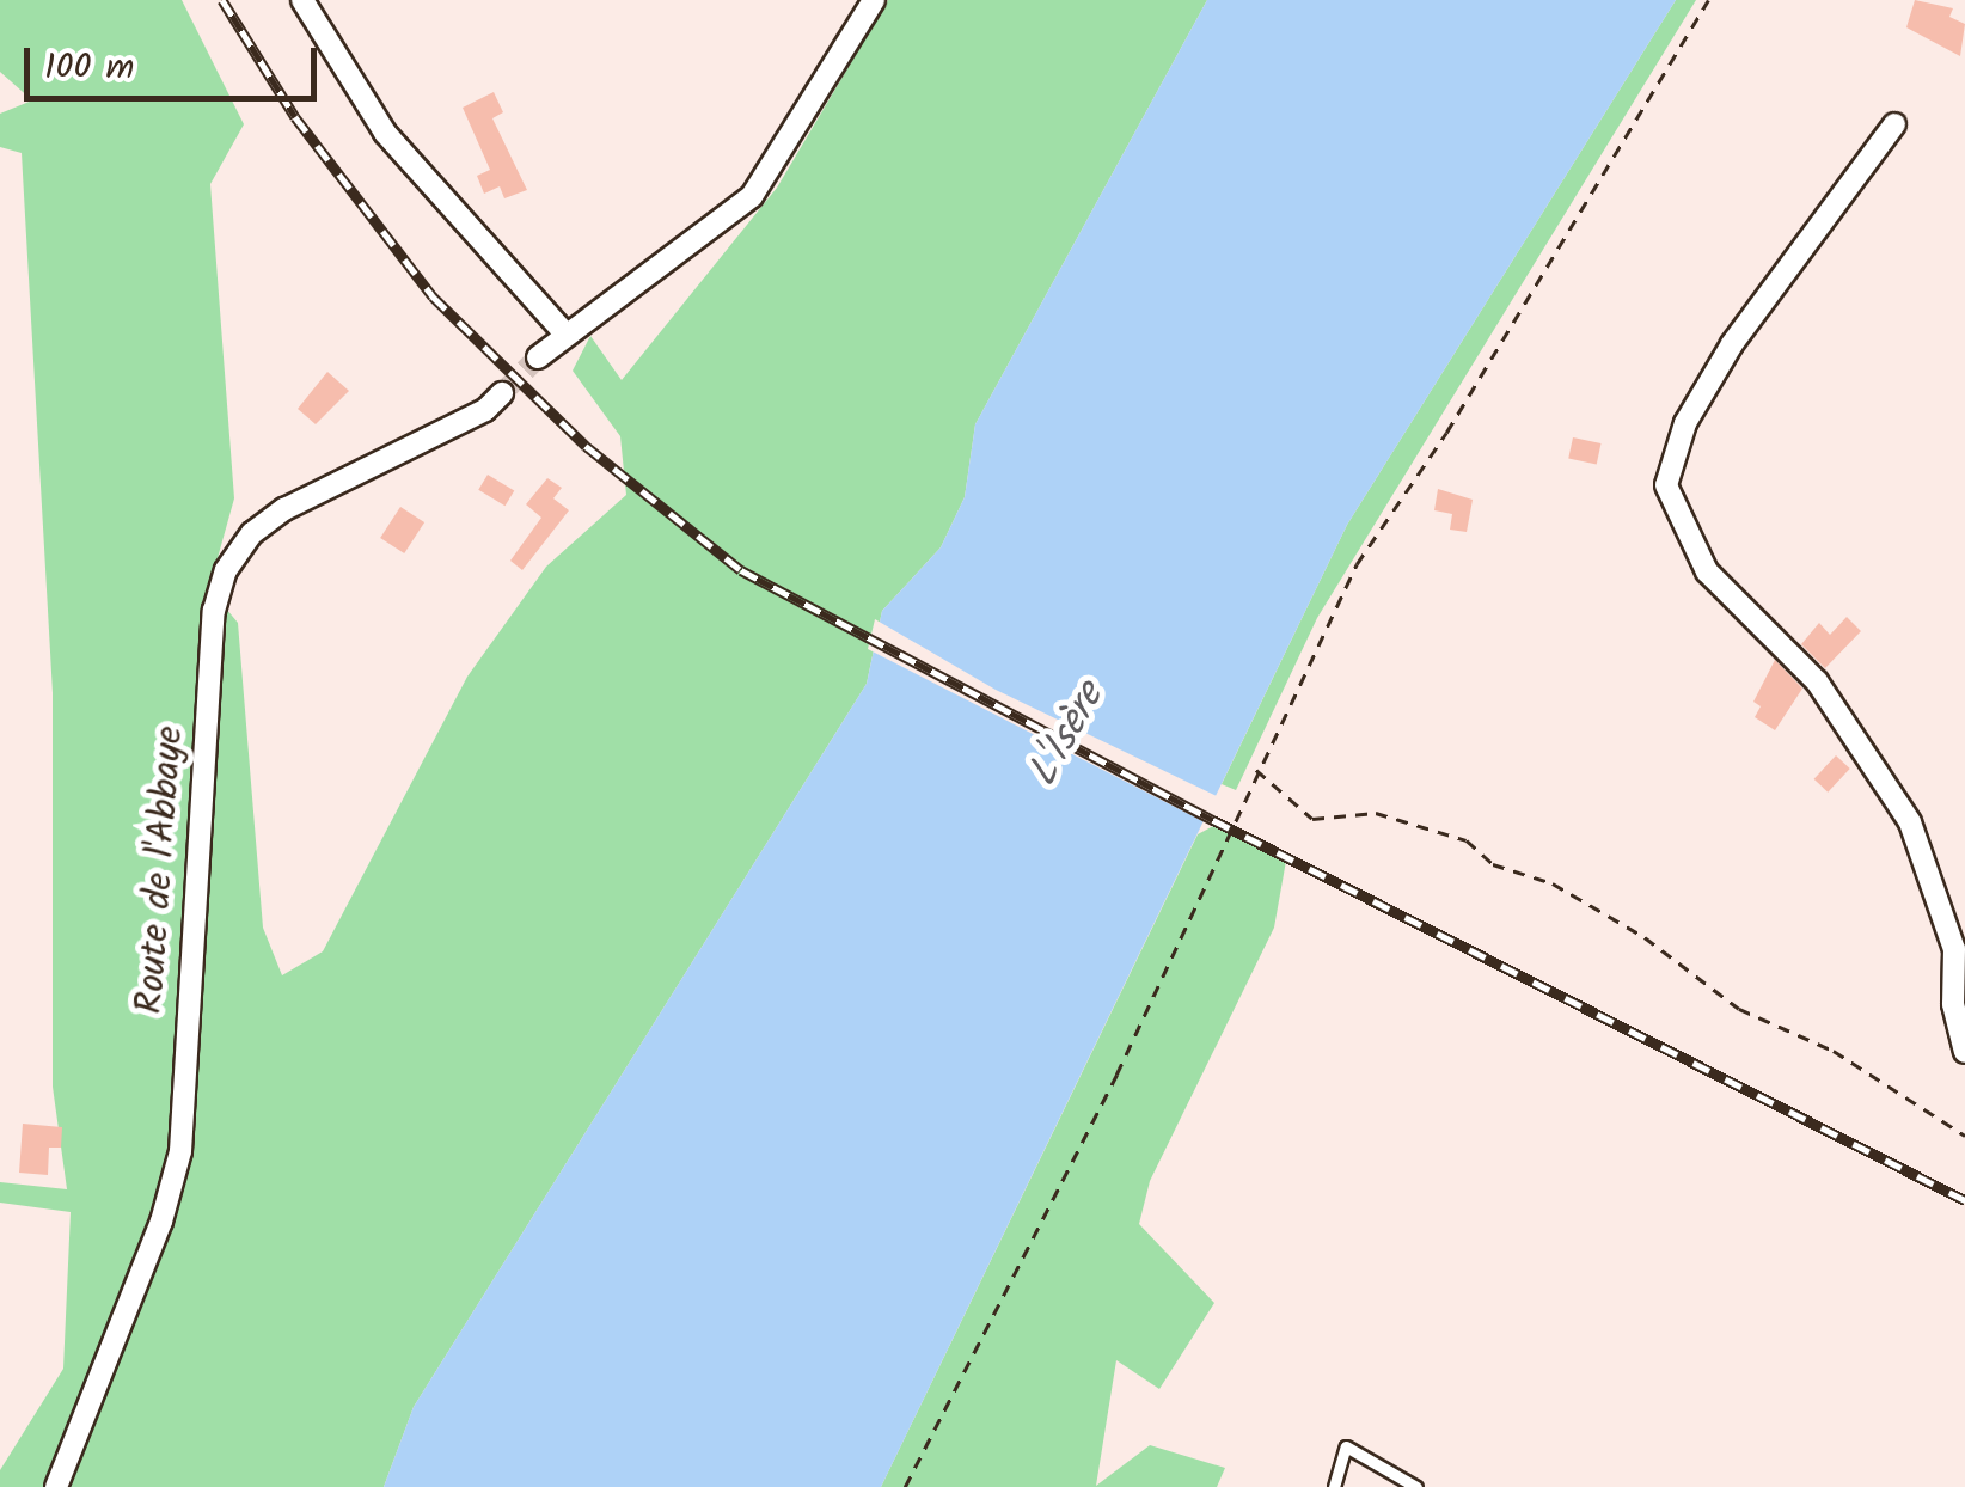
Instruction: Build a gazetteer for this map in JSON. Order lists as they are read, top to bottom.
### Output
{
  "streets": {
    "street": ["Route de l'Abbaye"]
  },
  "water": ["L'Isère"],
  "scale_bar": "100 m"
}
